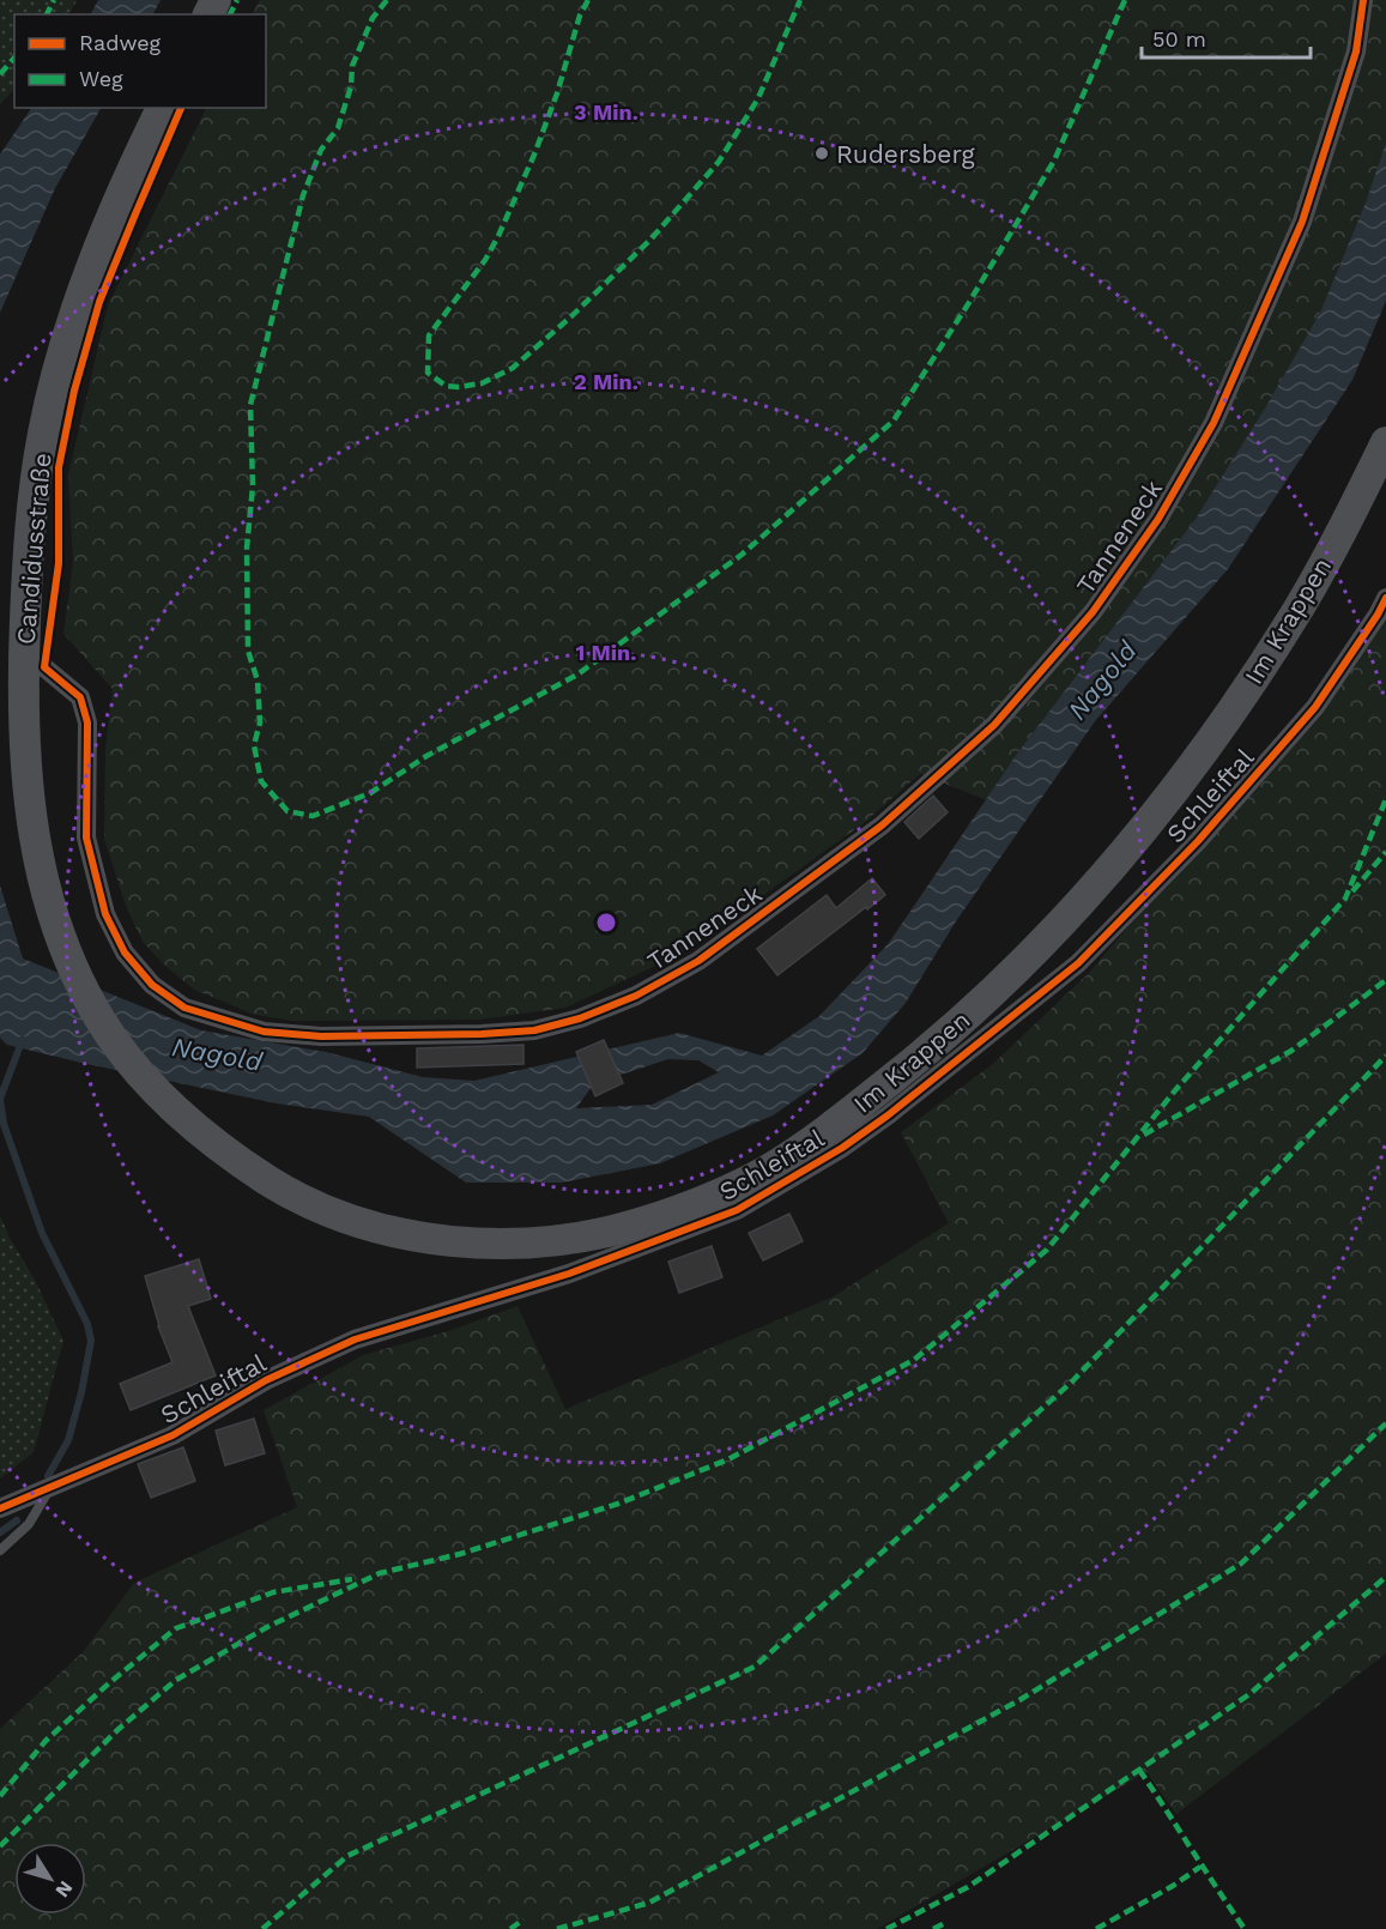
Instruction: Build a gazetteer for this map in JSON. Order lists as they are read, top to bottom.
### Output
{
  "streets": {
    "main road": ["Candidusstraße", "Im Krappen"],
    "street": ["Tanneneck", "Schleiftal"]
  },
  "crossings": [
    ["Tanneneck", "Candidusstraße"],
    ["Candidusstraße", "Im Krappen"]
  ],
  "water": ["Nagold"],
  "places": ["Rudersberg"],
  "legend": ["Radweg", "Weg"],
  "scale_bar": "50 m",
  "north": "bottom right",
  "rings": ["3 Min.", "2 Min.", "1 Min."]
}
